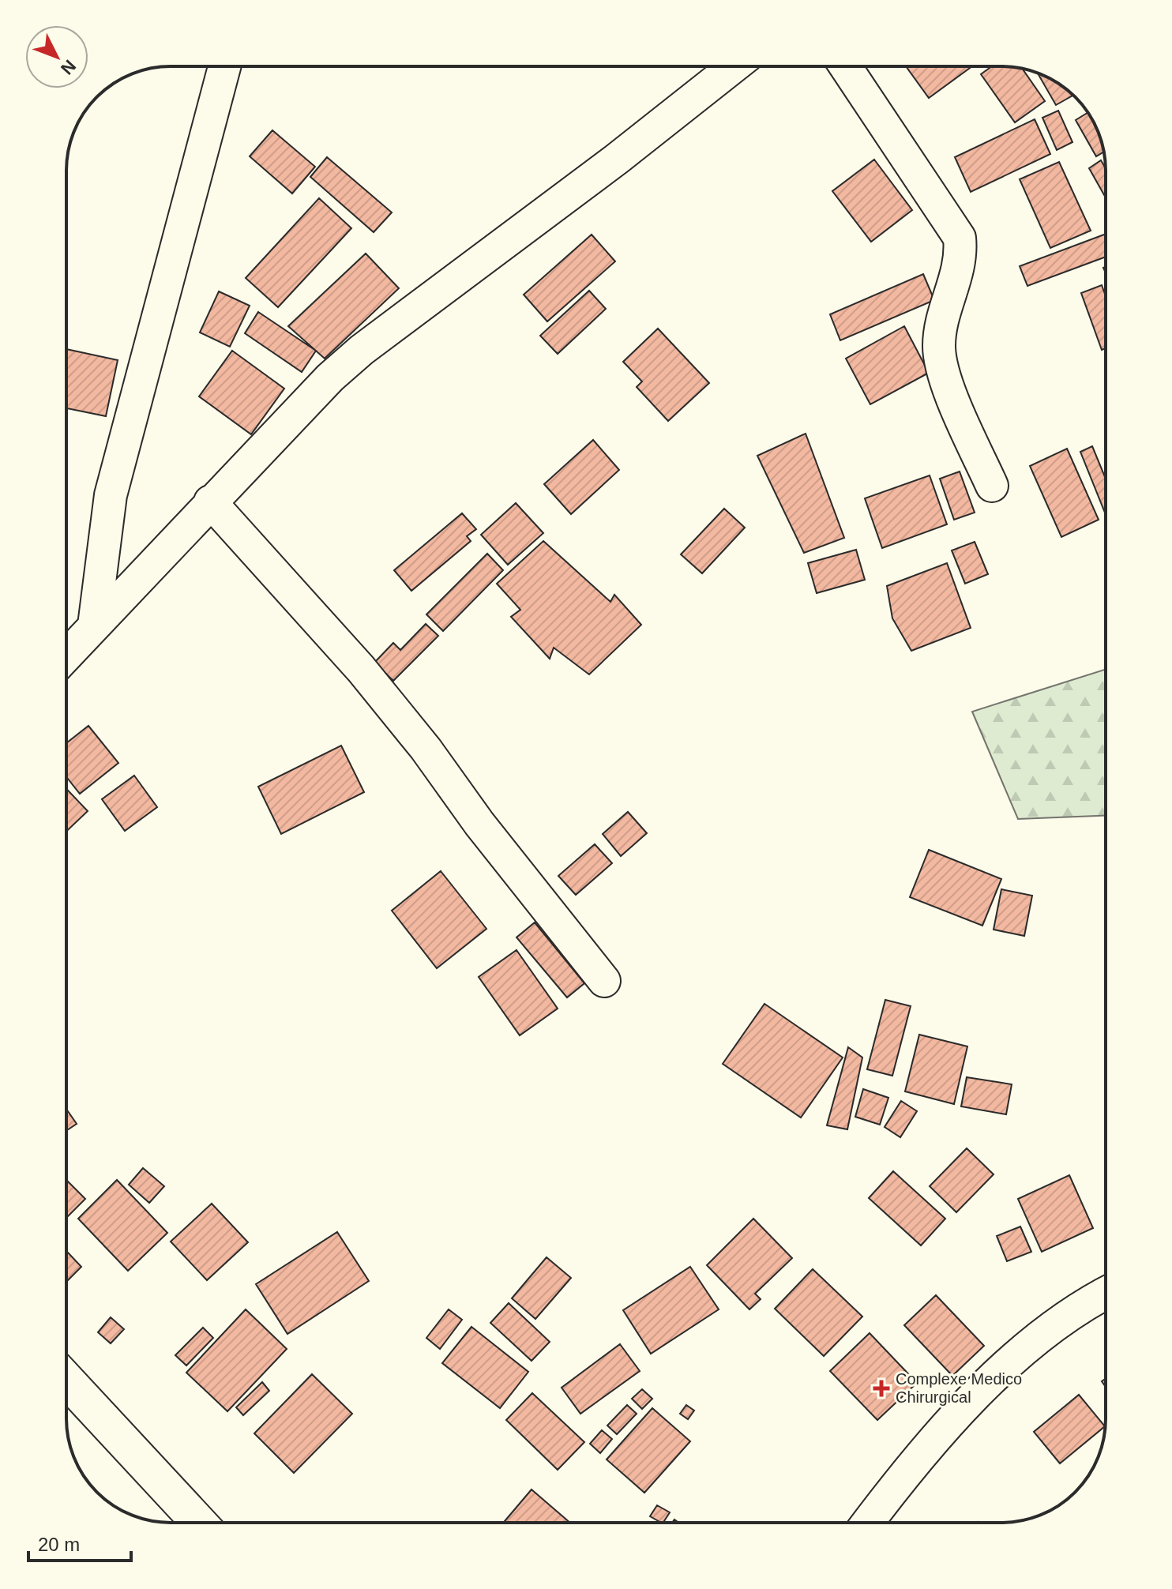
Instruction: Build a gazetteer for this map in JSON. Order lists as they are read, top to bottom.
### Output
{
  "places": {
    "health": ["Complexe Medico Chirurgical"]
  },
  "scale_bar": "20 m",
  "north": "bottom right"
}
